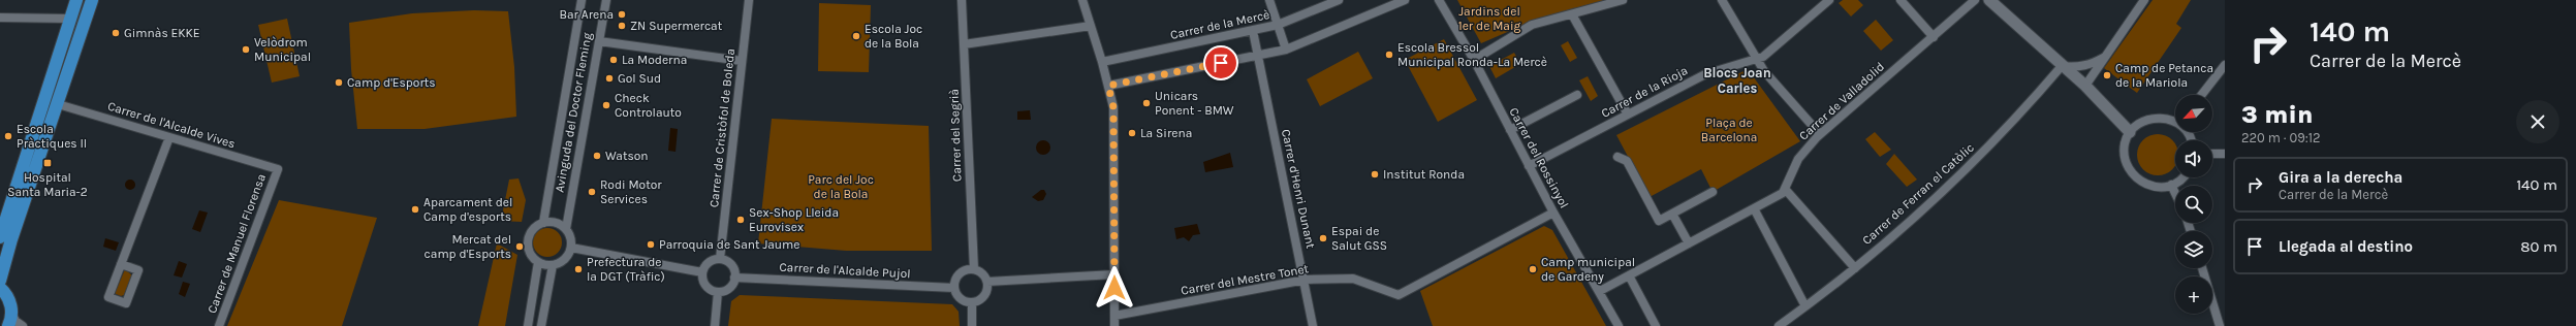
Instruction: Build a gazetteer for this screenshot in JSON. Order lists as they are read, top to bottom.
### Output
{
  "streets": {
    "street": [
      "Carrer de la Mercè",
      "Carrer de la Rioja",
      "Carrer de Valladolid",
      "Avinguda del Doctor Fleming",
      "Carrer de l'Alcalde Vives",
      "Carrer de Cristòfol de Boleda",
      "Carrer del Segrià",
      "Carrer del Rossinyol",
      "Carrer d'Henri Dunant",
      "Carrer de Ferran el Catòlic",
      "Carrer de Manuel Florensa",
      "Carrer de l'Alcalde Pujol",
      "Carrer del Mestre Tonet"
    ]
  },
  "crossings": [
    ["Carrer de la Mercè", "Carrer d'Henri Dunant"],
    ["Carrer de la Rioja", "Carrer del Rossinyol"],
    ["Carrer de l'Alcalde Vives", "Carrer de Manuel Florensa"],
    ["Carrer de Cristòfol de Boleda", "Carrer de l'Alcalde Pujol"],
    ["Carrer del Segrià", "Carrer de l'Alcalde Pujol"],
    ["Carrer del Rossinyol", "Carrer del Mestre Tonet"],
    ["Carrer d'Henri Dunant", "Carrer del Mestre Tonet"]
  ],
  "districts": ["Blocs Joan Carles"],
  "parks": ["Jardins del 1er de Maig", "Plaça de Barcelona", "Parc del Joc de la Bola"],
  "places": {
    "other": [
      "Bar Arena",
      "ZN Supermercat",
      "Gimnàs EKKE",
      "Escola Joc de la Bola",
      "Velòdrom Municipal",
      "Escola Bressol Municipal Ronda-La Mercè",
      "La Moderna",
      "Camp de Petanca de la Mariola",
      "Gol Sud",
      "Camp d'Esports",
      "Unicars Ponent - BMW",
      "Check Controlauto",
      "La Sirena",
      "Escola Pràctiques II",
      "Watson",
      "Institut Ronda",
      "Rodi Motor Services",
      "Aparcament del Camp d'esports",
      "Sex-Shop Lleida Eurovisex",
      "Espai de Salut GSS",
      "Parroquia de Sant Jaume",
      "Mercat del camp d'Esports",
      "Prefectura de la DGT (Tràfic)",
      "Camp municipal de Gardeny"
    ],
    "transit": ["Hospital Santa Maria-2"]
  },
  "north": "bottom left",
  "page": {
    "turn": ["140 m", "Carrer de la Mercè"],
    "heading": ["3 min", "220 m · 09:12"],
    "map_buttons": "+",
    "list": [
      {
        "name": "Gira a la derecha",
        "note": "Carrer de la Mercè",
        "value": "140 m"
      },
      {
        "name": "Llegada al destino",
        "value": "80 m"
      }
    ]
  }
}
